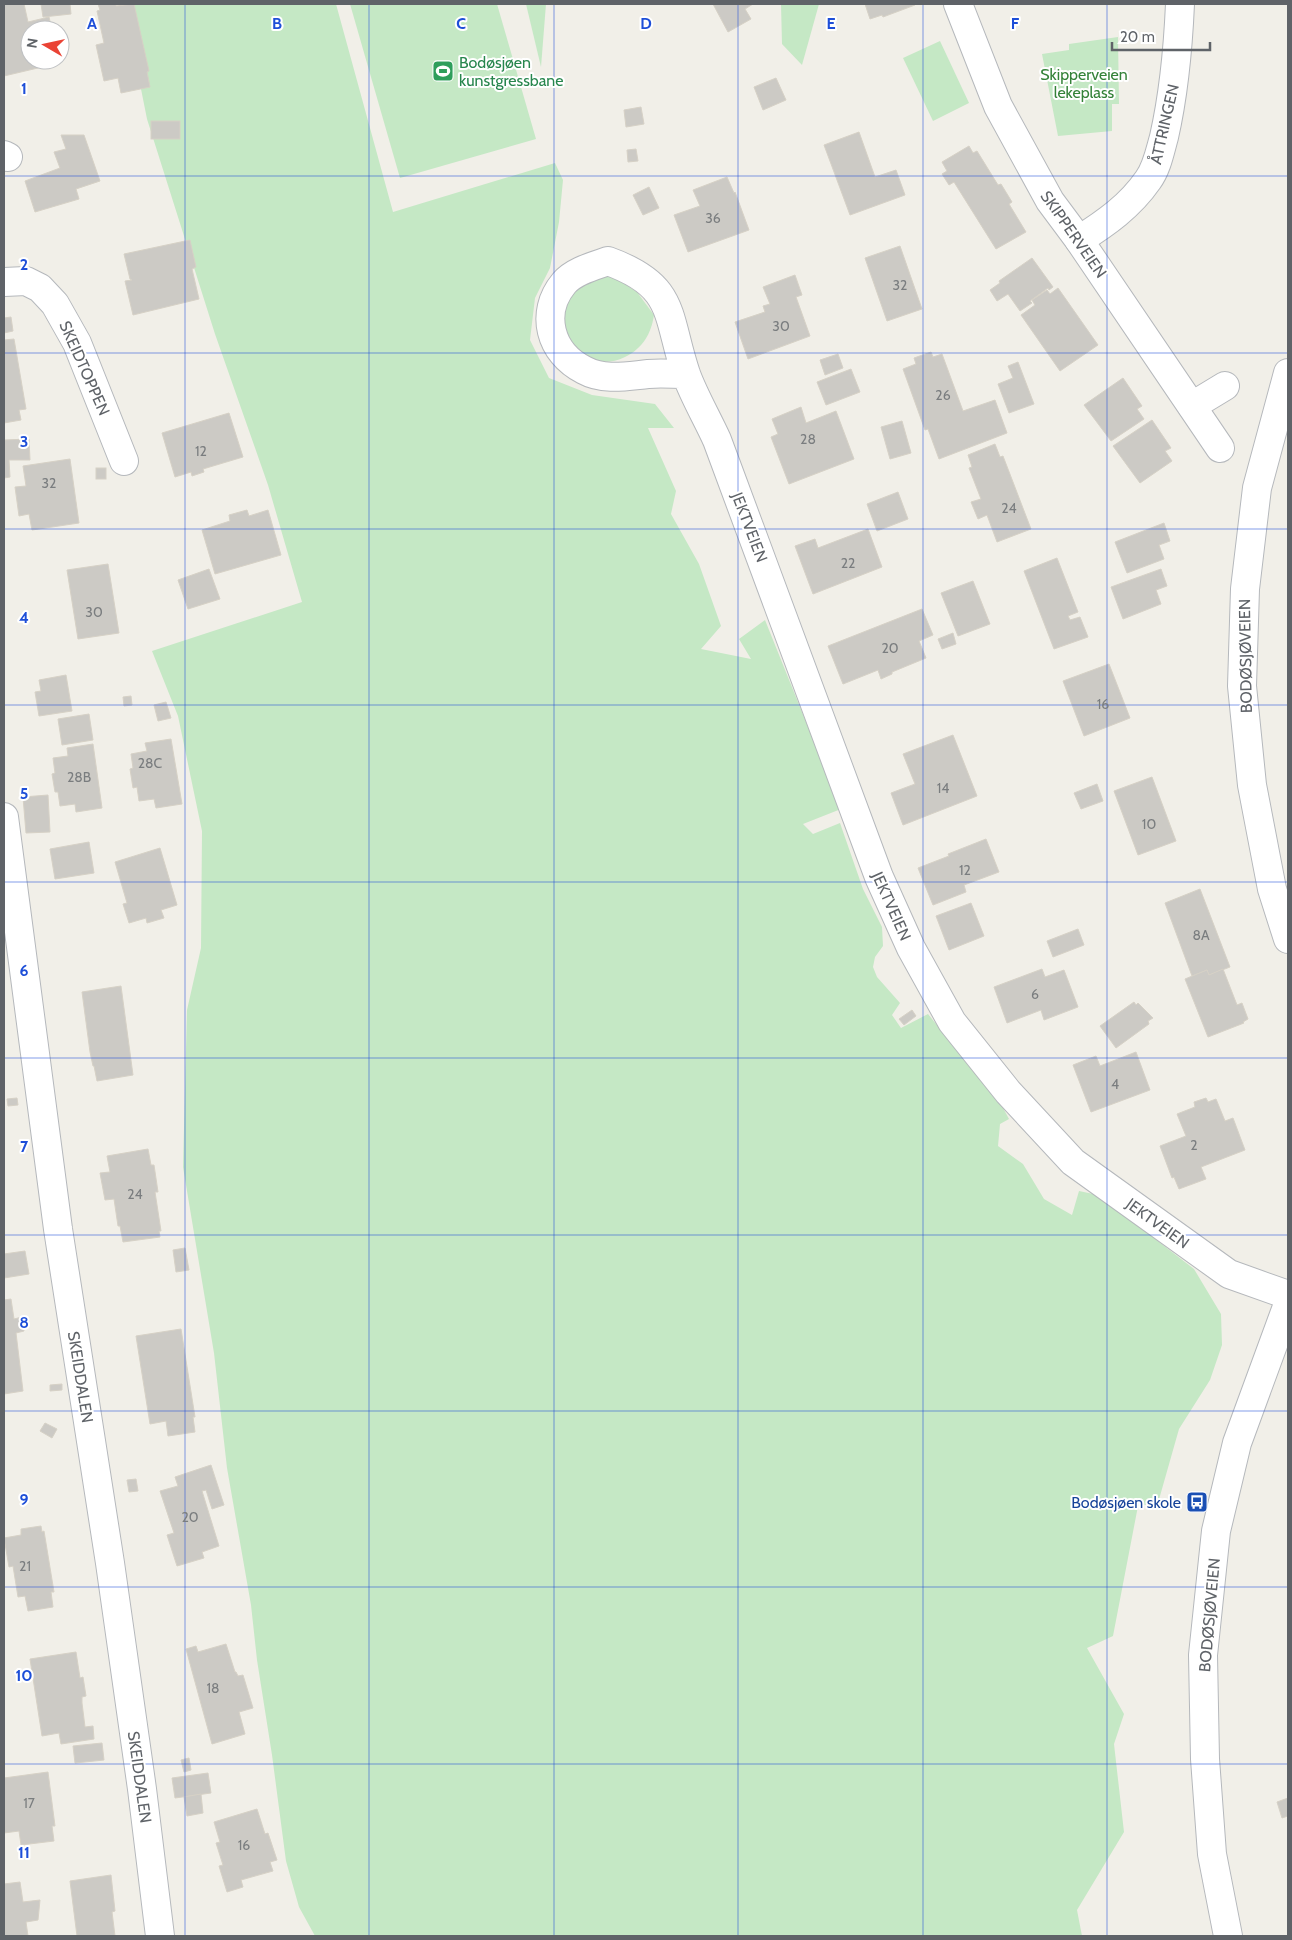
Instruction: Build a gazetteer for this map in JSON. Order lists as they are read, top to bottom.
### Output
{
  "streets": {
    "street": [
      "ÅTTRINGEN",
      "SKIPPERVEIEN",
      "SKEIDTOPPEN",
      "JEKTVEIEN",
      "BODØSJØVEIEN",
      "SKEIDDALEN"
    ]
  },
  "crossings": [
    ["ÅTTRINGEN", "SKIPPERVEIEN"]
  ],
  "parks": ["Skipperveien lekeplass"],
  "places": {
    "sports": ["Bodøsjøen kunstgressbane"],
    "bus stop": ["Bodøsjøen skole"]
  },
  "house_numbers": [
    "36",
    "32",
    "30",
    "26",
    "28",
    "12",
    "32",
    "24",
    "22",
    "30",
    "20",
    "16",
    "28C",
    "28B",
    "14",
    "10",
    "12",
    "8A",
    "6",
    "4",
    "2",
    "24",
    "20",
    "21",
    "18",
    "17",
    "16"
  ],
  "scale_bar": "20 m",
  "north": "left",
  "grid": {
    "columns": [
      "A",
      "B",
      "C",
      "D",
      "E",
      "F"
    ],
    "rows": [
      "1",
      "2",
      "3",
      "4",
      "5",
      "6",
      "7",
      "8",
      "9",
      "10",
      "11"
    ]
  }
}
